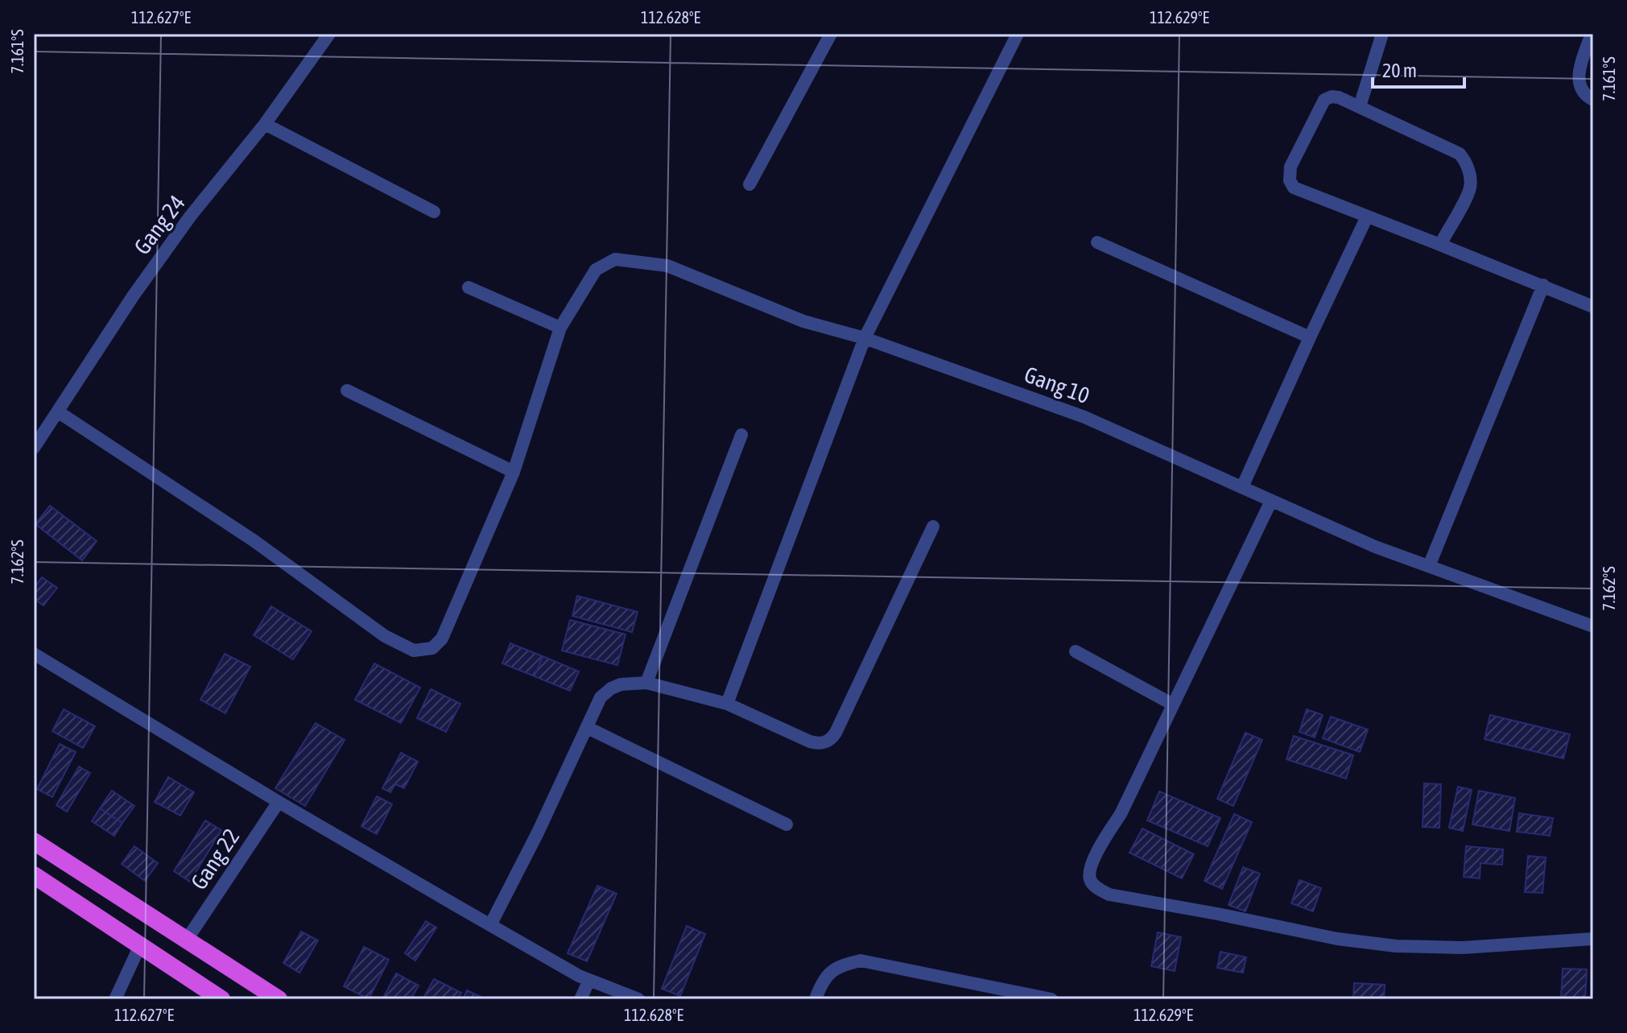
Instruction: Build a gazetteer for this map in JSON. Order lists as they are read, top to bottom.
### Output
{
  "streets": {
    "street": ["Gang 24", "Gang 10", "Gang 22"]
  },
  "crossings": [
    ["Gang 24", "Gang 10"]
  ],
  "scale_bar": "20 m",
  "coordinates": [
    "112.627°E",
    "112.628°E",
    "112.629°E",
    "7.161°S",
    "7.162°S"
  ]
}
